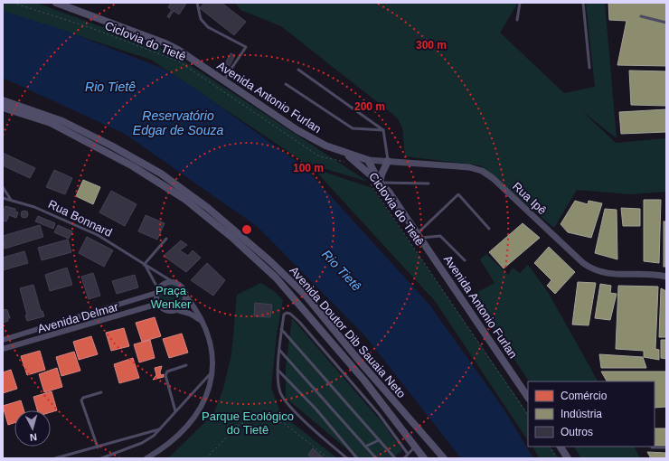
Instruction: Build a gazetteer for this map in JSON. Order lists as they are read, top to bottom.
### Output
{
  "streets": {
    "main road": ["Avenida Antonio Furlan", "Avenida Doutor Dib Sauaia Neto"],
    "street": ["Rua Ipê", "Avenida Delmar"],
    "lane": ["Rua Bonnard"],
    "path": ["Ciclovia do Tietê"]
  },
  "crossings": [
    ["Avenida Antonio Furlan", "Rua Ipê"],
    ["Rua Bonnard", "Avenida Delmar"]
  ],
  "water": ["Rio Tietê", "Reservatório Edgar de Souza"],
  "parks": ["Praça Wenker", "Parque Ecológico do Tietê"],
  "legend": ["Comércio", "Indústria", "Outros"],
  "north": "bottom",
  "rings": ["300 m", "200 m", "100 m"]
}
